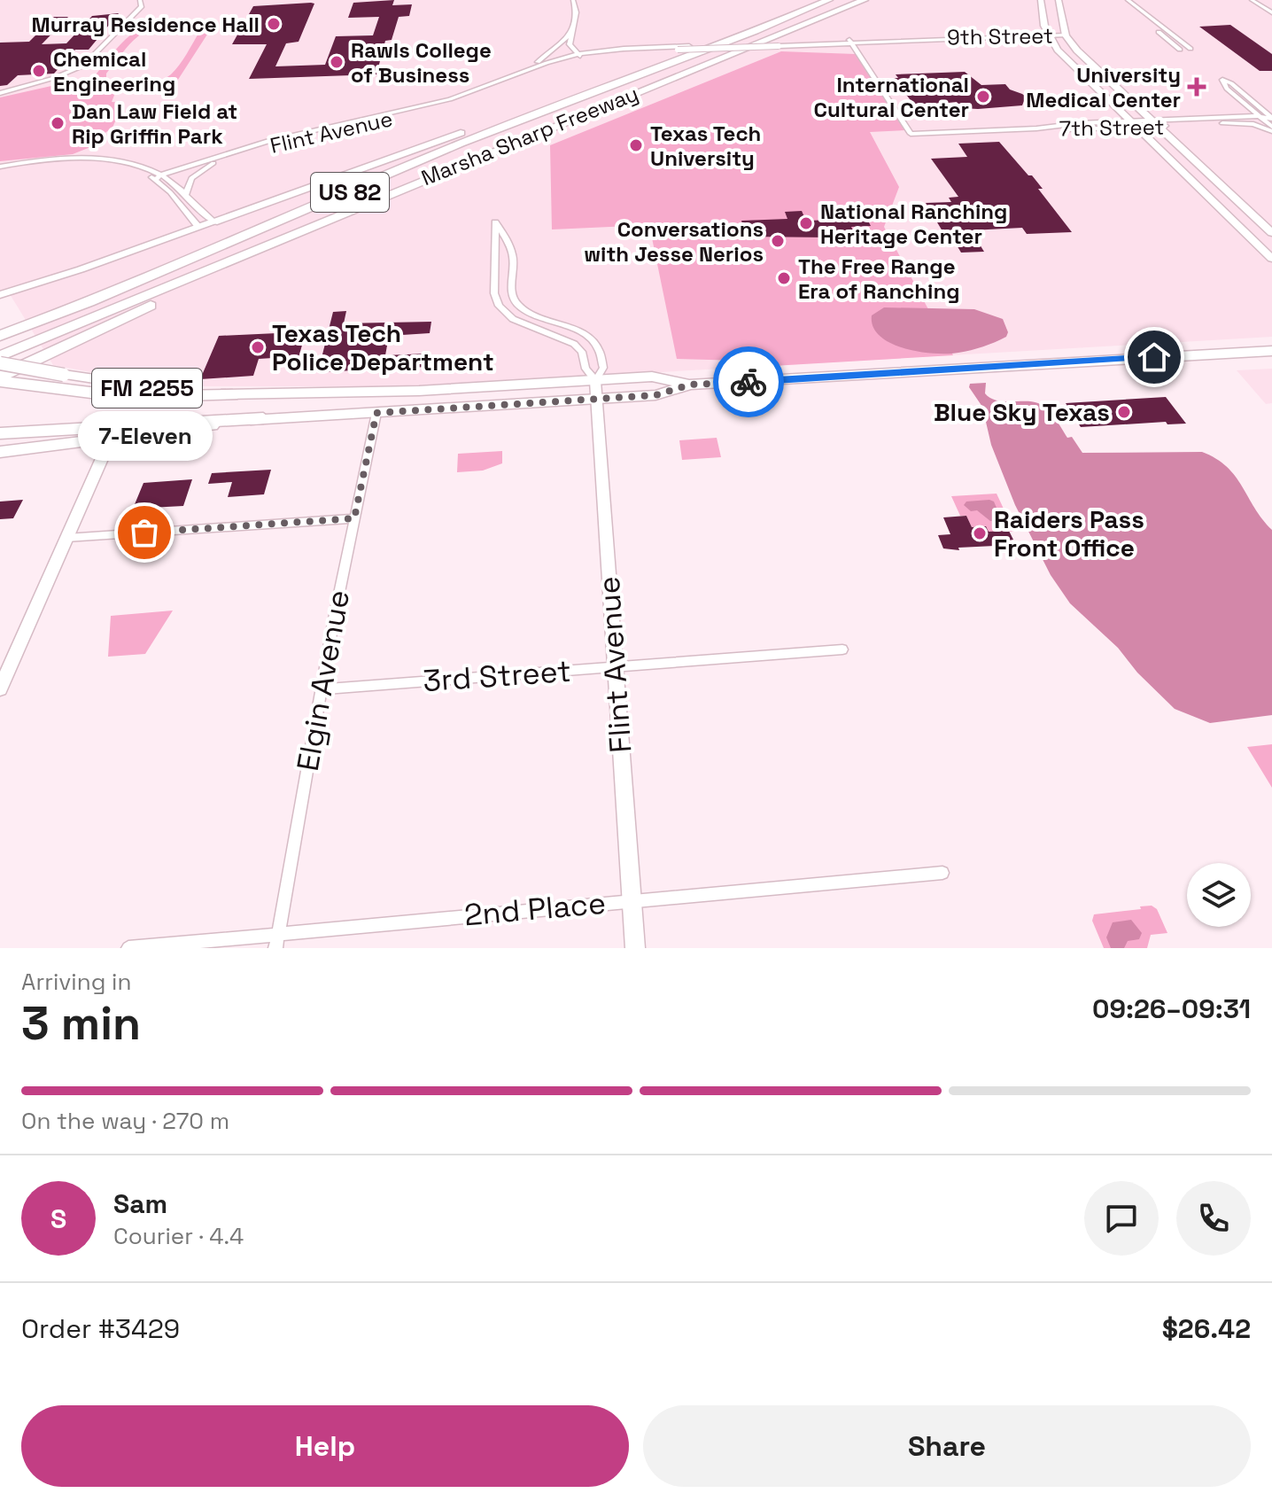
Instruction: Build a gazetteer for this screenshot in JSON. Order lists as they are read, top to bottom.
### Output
{
  "streets": {
    "highway": ["Marsha Sharp Freeway", "US 82"],
    "main road": ["FM 2255"],
    "street": [
      "9th Street",
      "7th Street",
      "Flint Avenue",
      "3rd Street",
      "Elgin Avenue",
      "2nd Place"
    ]
  },
  "crossings": [
    ["9th Street", "7th Street"],
    ["9th Street", "Flint Avenue"],
    ["Flint Avenue", "FM 2255"],
    ["Flint Avenue", "3rd Street"],
    ["Flint Avenue", "2nd Place"],
    ["FM 2255", "Elgin Avenue"],
    ["3rd Street", "Elgin Avenue"],
    ["Elgin Avenue", "2nd Place"]
  ],
  "places": {
    "other": [
      "Murray Residence Hall",
      "Rawls College of Business",
      "Chemical Engineering",
      "International Cultural Center",
      "Dan Law Field at Rip Griffin Park",
      "Texas Tech University",
      "National Ranching Heritage Center",
      "Conversations with Jesse Nerios",
      "The Free Range Era of Ranching",
      "Texas Tech Police Department",
      "Blue Sky Texas",
      "7-Eleven",
      "Raiders Pass Front Office"
    ],
    "health": ["University Medical Center"]
  },
  "page": {
    "bubble": "7-Eleven",
    "heading": ["3 min", "Arriving in", "09:26–09:31"],
    "panel": [
      "Sam",
      "Courier · 4.4",
      "Order #3429",
      "$26.42"
    ],
    "bar": "On the way · 270 m",
    "round": "S",
    "buttons": ["Help", "Share"]
  }
}
